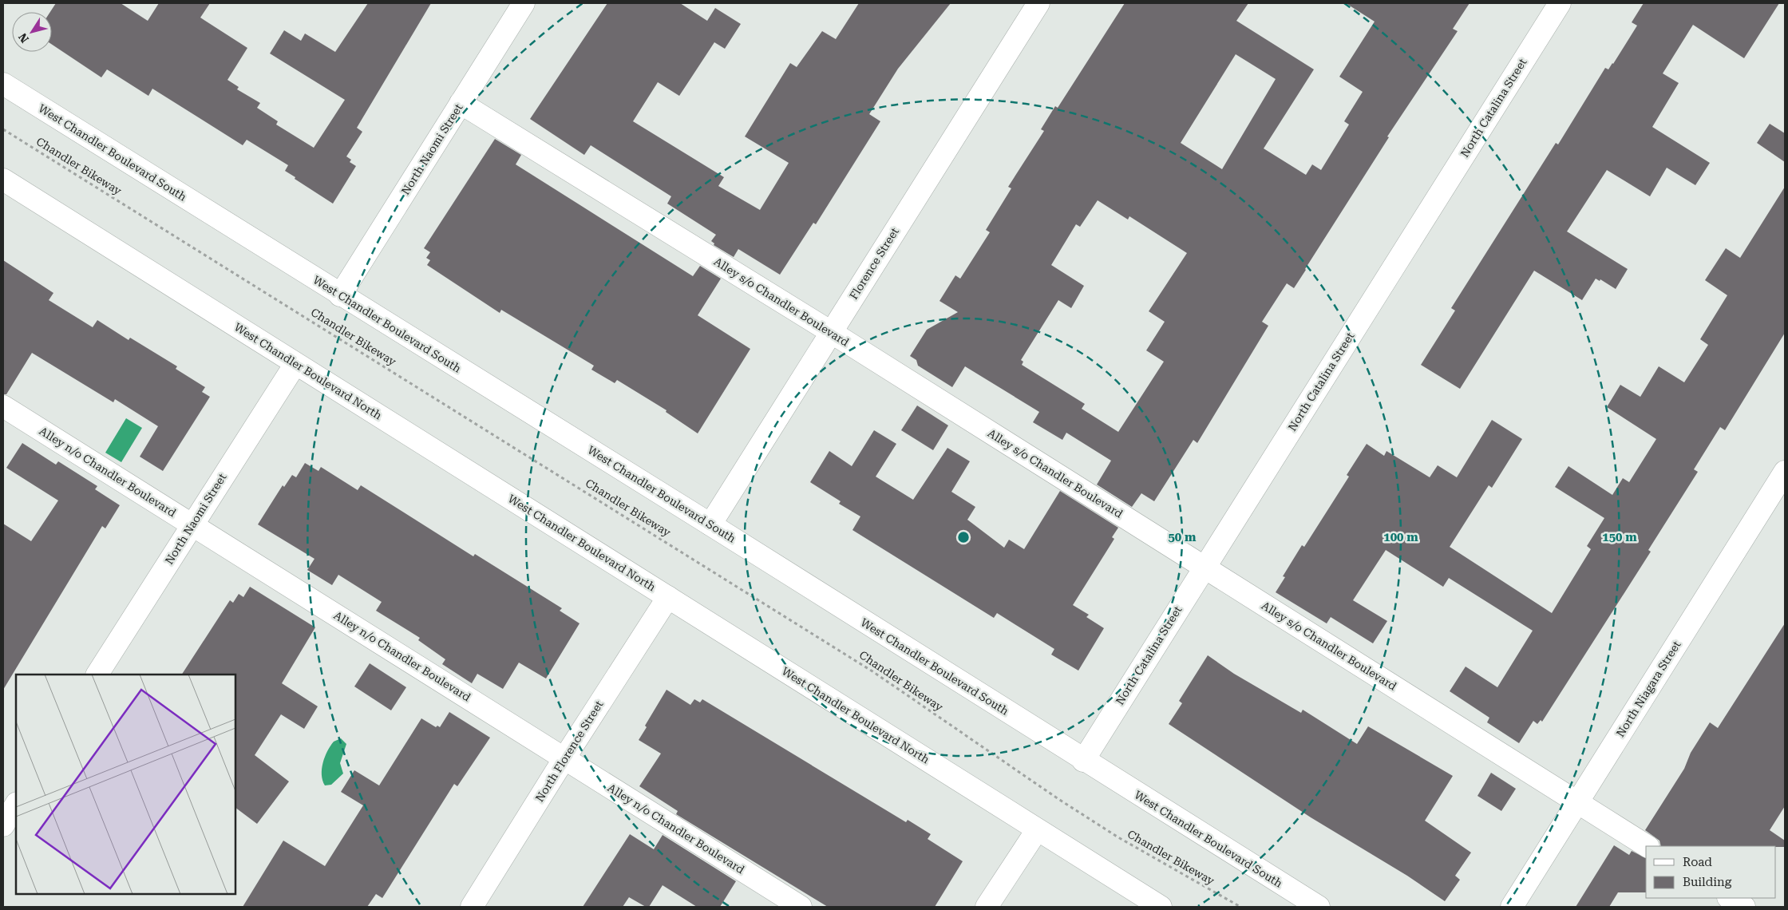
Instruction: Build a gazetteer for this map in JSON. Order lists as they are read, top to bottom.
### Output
{
  "streets": {
    "street": [
      "North Catalina Street",
      "North Naomi Street",
      "West Chandler Boulevard South",
      "Florence Street",
      "Alley s/o Chandler Boulevard",
      "West Chandler Boulevard North",
      "Alley n/o Chandler Boulevard",
      "North Niagara Street",
      "North Florence Street"
    ],
    "path": ["Chandler Bikeway"]
  },
  "crossings": [
    ["North Catalina Street", "West Chandler Boulevard South"],
    ["North Catalina Street", "Alley s/o Chandler Boulevard"],
    ["North Naomi Street", "West Chandler Boulevard South"],
    ["North Naomi Street", "Alley s/o Chandler Boulevard"],
    ["North Naomi Street", "West Chandler Boulevard North"],
    ["North Naomi Street", "Alley n/o Chandler Boulevard"],
    ["West Chandler Boulevard South", "Florence Street"],
    ["Florence Street", "Alley s/o Chandler Boulevard"],
    ["Alley s/o Chandler Boulevard", "North Niagara Street"],
    ["West Chandler Boulevard North", "North Florence Street"],
    ["Alley n/o Chandler Boulevard", "North Florence Street"]
  ],
  "legend": ["Road", "Building"],
  "north": "bottom left",
  "rings": ["50 m", "100 m", "150 m"]
}
